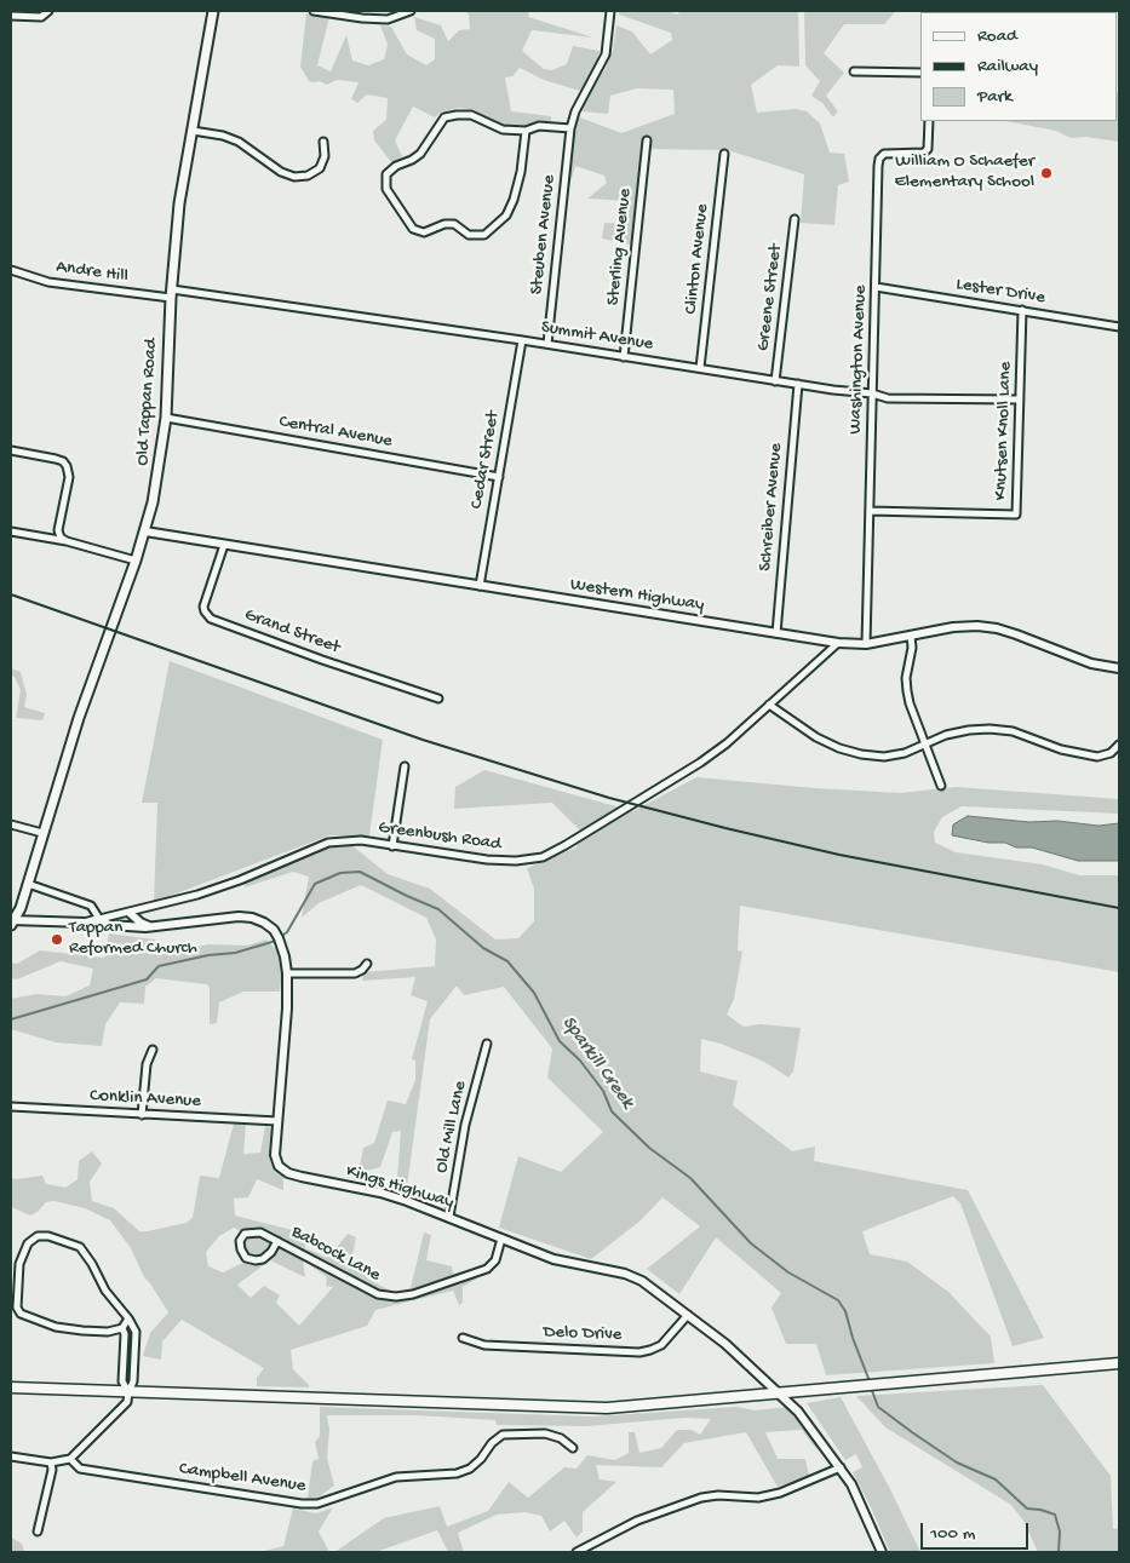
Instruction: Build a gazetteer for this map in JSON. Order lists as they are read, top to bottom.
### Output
{
  "streets": {
    "main road": ["Old Tappan Road"],
    "street": [
      "Steuben Avenue",
      "Sterling Avenue",
      "Clinton Avenue",
      "Andre Hill",
      "Lester Drive",
      "Greene Street",
      "Summit Avenue",
      "Washington Avenue",
      "Knutsen Knoll Lane",
      "Central Avenue",
      "Cedar Street",
      "Schreiber Avenue",
      "Western Highway",
      "Grand Street",
      "Greenbush Road",
      "Conklin Avenue",
      "Old Mill Lane",
      "Kings Highway",
      "Babcock Lane",
      "Delo Drive",
      "Campbell Avenue"
    ]
  },
  "crossings": [
    ["Steuben Avenue", "Summit Avenue"],
    ["Sterling Avenue", "Summit Avenue"],
    ["Clinton Avenue", "Summit Avenue"],
    ["Andre Hill", "Summit Avenue"],
    ["Andre Hill", "Old Tappan Road"],
    ["Lester Drive", "Washington Avenue"],
    ["Lester Drive", "Knutsen Knoll Lane"],
    ["Greene Street", "Summit Avenue"],
    ["Summit Avenue", "Washington Avenue"],
    ["Summit Avenue", "Old Tappan Road"],
    ["Summit Avenue", "Knutsen Knoll Lane"],
    ["Summit Avenue", "Cedar Street"],
    ["Summit Avenue", "Schreiber Avenue"],
    ["Washington Avenue", "Knutsen Knoll Lane"],
    ["Washington Avenue", "Western Highway"],
    ["Old Tappan Road", "Central Avenue"],
    ["Old Tappan Road", "Western Highway"],
    ["Old Tappan Road", "Kings Highway"],
    ["Central Avenue", "Cedar Street"],
    ["Cedar Street", "Western Highway"],
    ["Schreiber Avenue", "Western Highway"],
    ["Western Highway", "Grand Street"],
    ["Western Highway", "Greenbush Road"],
    ["Greenbush Road", "Kings Highway"],
    ["Conklin Avenue", "Kings Highway"],
    ["Old Mill Lane", "Kings Highway"],
    ["Kings Highway", "Babcock Lane"],
    ["Kings Highway", "Delo Drive"]
  ],
  "water": ["Sparkill Creek"],
  "places": ["William O Schaefer Elementary School", "Tappan Reformed Church"],
  "legend": ["Road", "Railway", "Park"],
  "scale_bar": "100 m"
}
